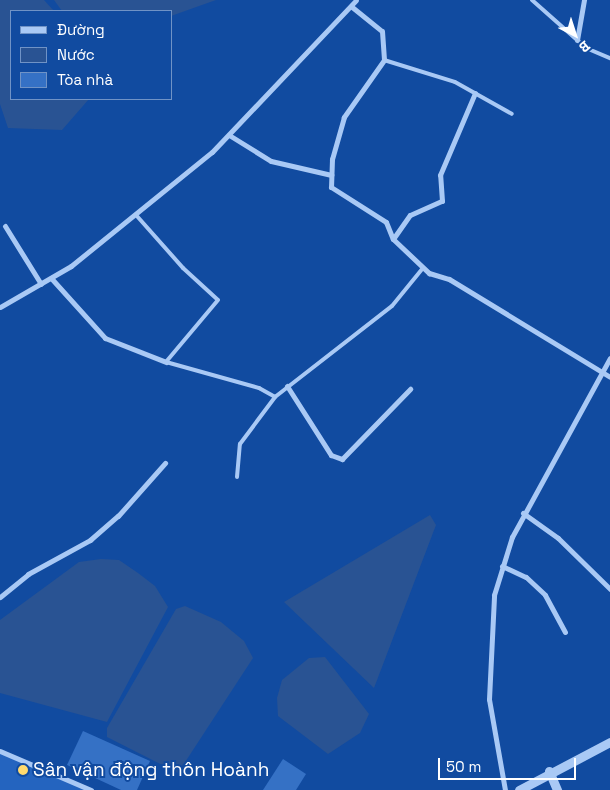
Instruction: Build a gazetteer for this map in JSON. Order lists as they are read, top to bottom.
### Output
{
  "places": ["Sân vận động thôn Hoành"],
  "legend": ["Đường", "Nước", "Tòa nhà"],
  "scale_bar": "50 m",
  "north": "bottom right"
}
